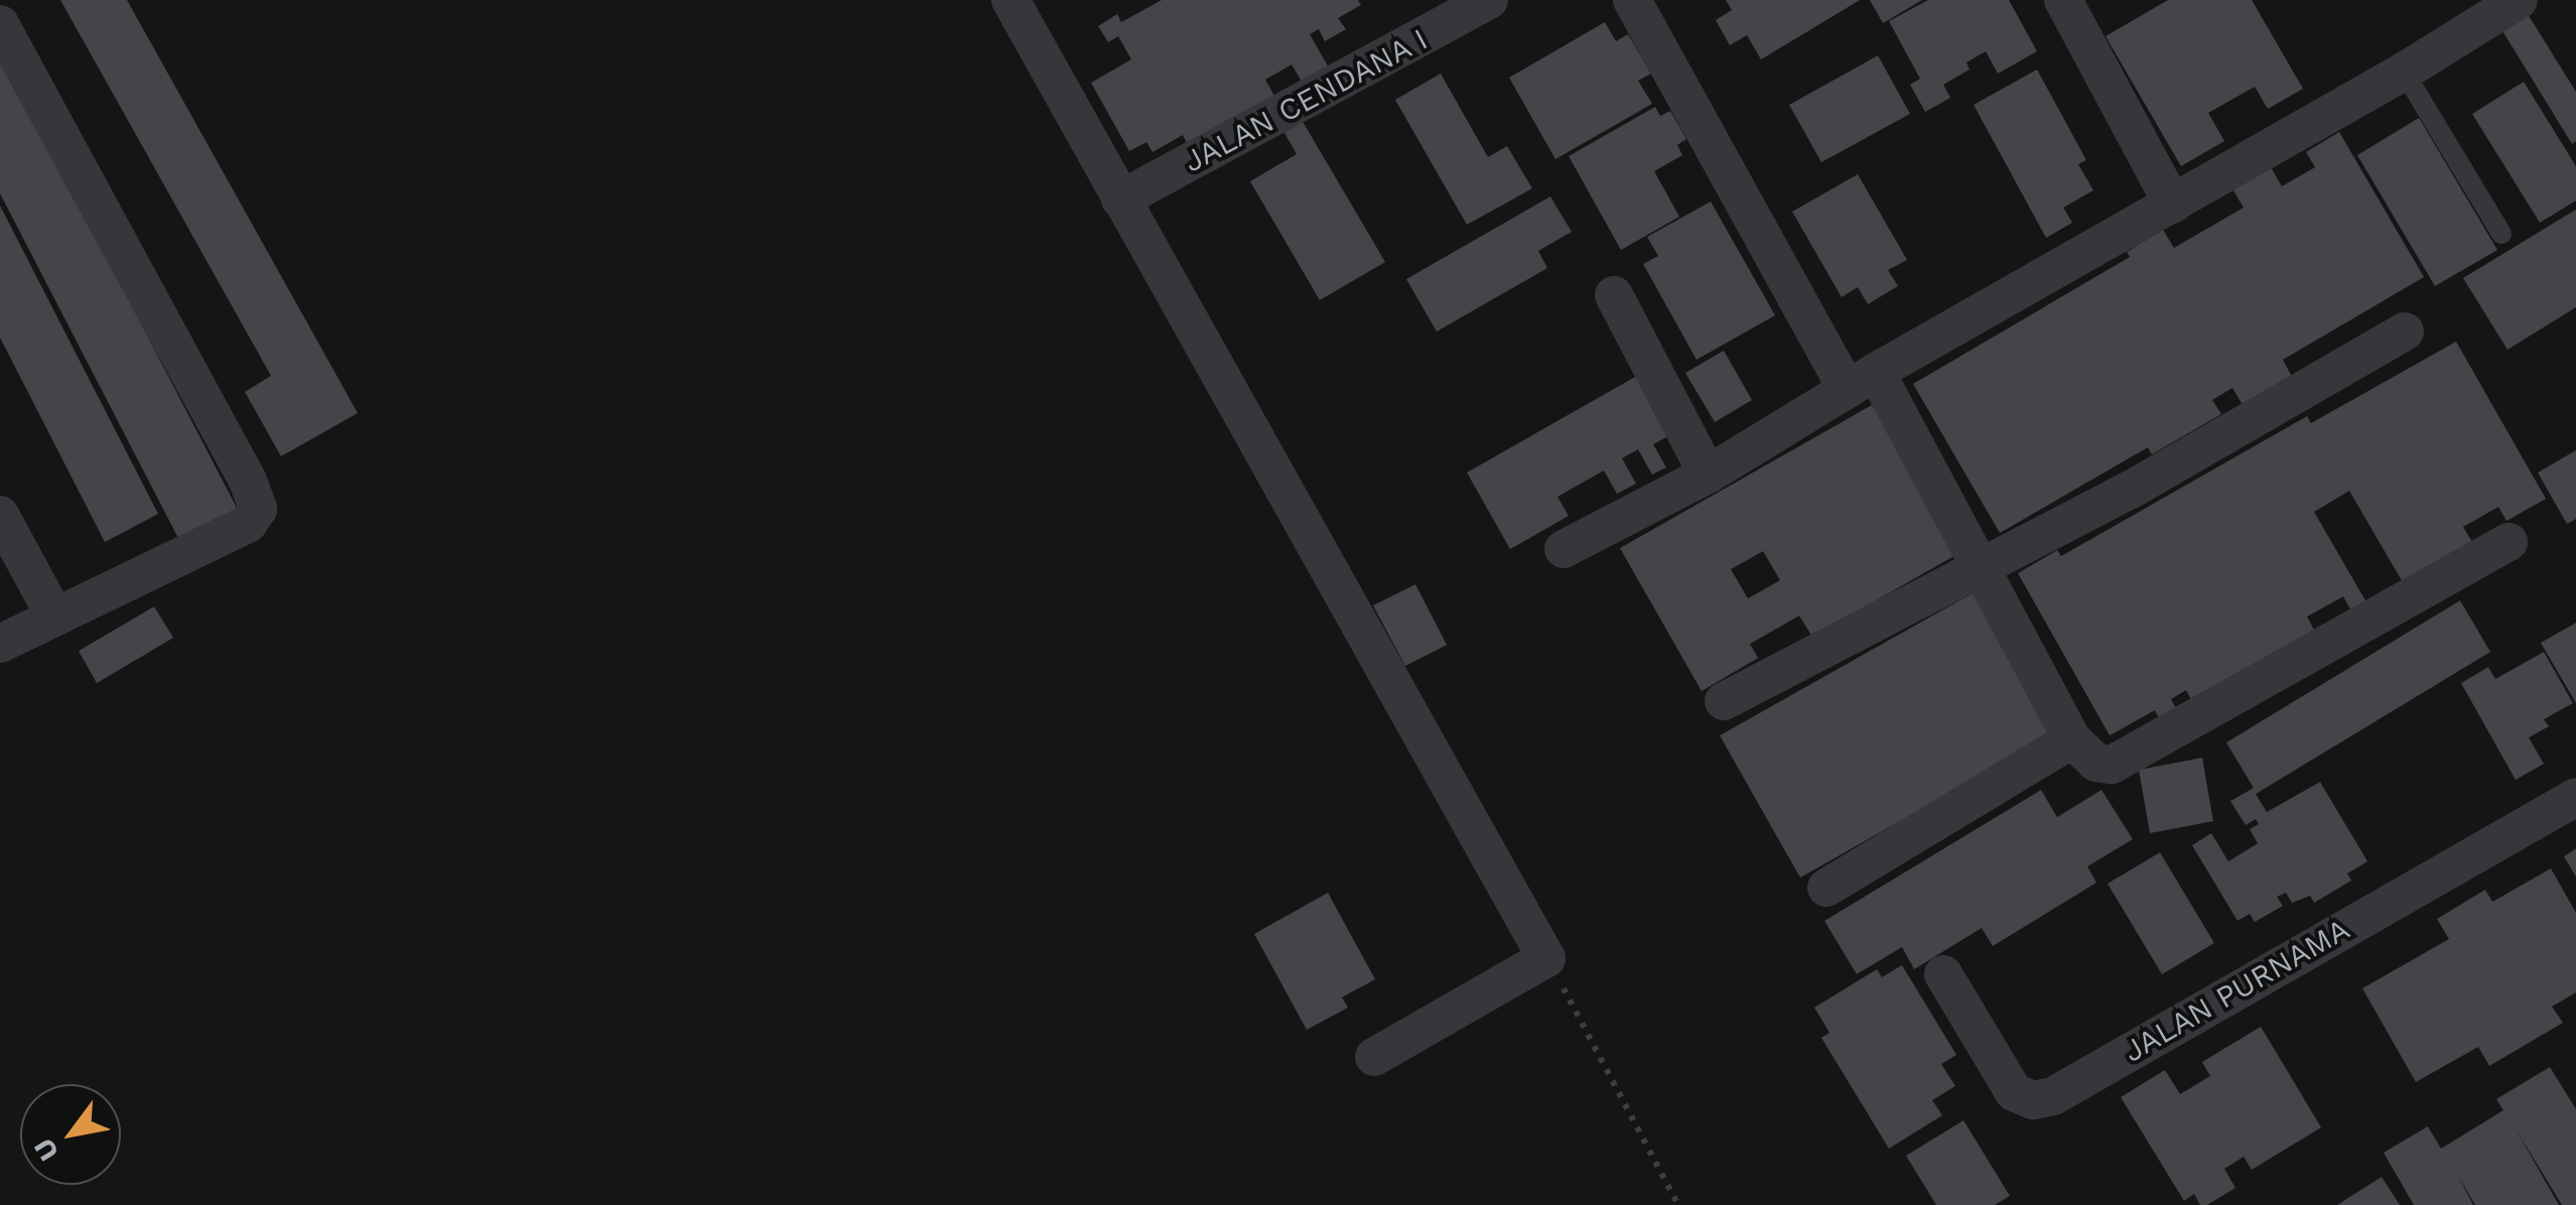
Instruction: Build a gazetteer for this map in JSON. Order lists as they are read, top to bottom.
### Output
{
  "streets": {
    "street": ["JALAN CENDANA I", "JALAN PURNAMA"]
  },
  "north": "bottom left"
}
